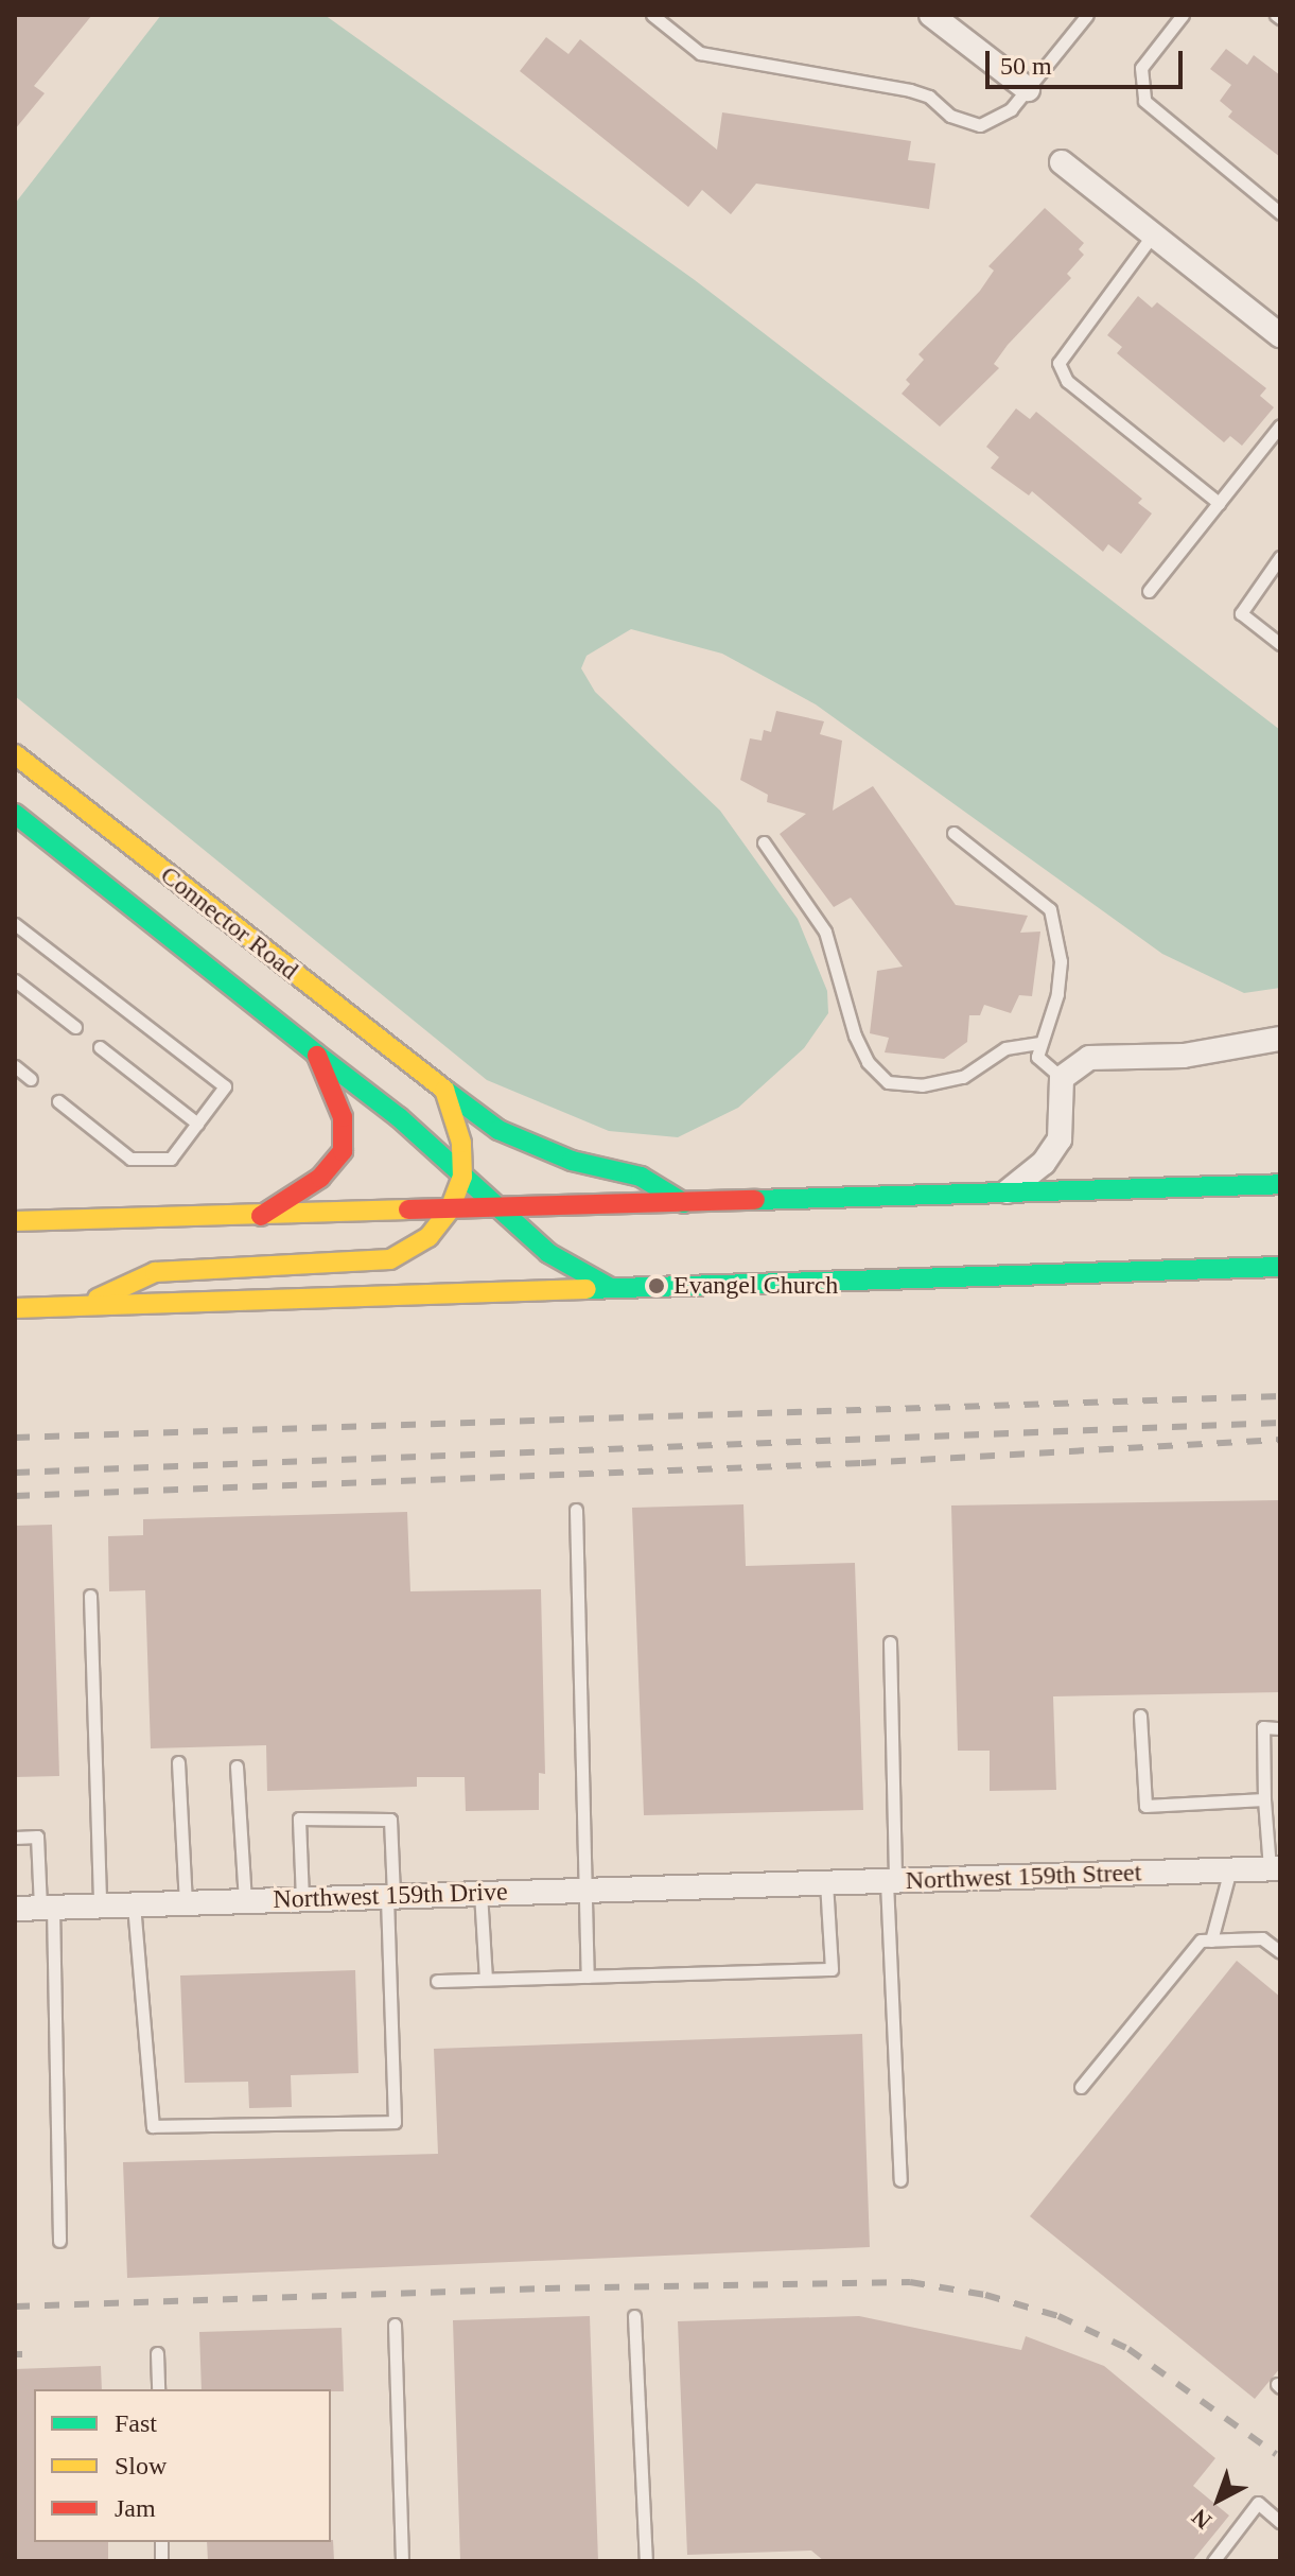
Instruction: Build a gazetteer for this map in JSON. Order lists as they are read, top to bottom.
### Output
{
  "streets": {
    "main road": ["Connector Road"],
    "street": ["Northwest 159th Street", "Northwest 159th Drive"]
  },
  "crossings": [
    ["Northwest 159th Street", "Northwest 159th Drive"]
  ],
  "places": ["Evangel Church"],
  "legend": ["Fast", "Slow", "Jam"],
  "scale_bar": "50 m",
  "north": "bottom left"
}
